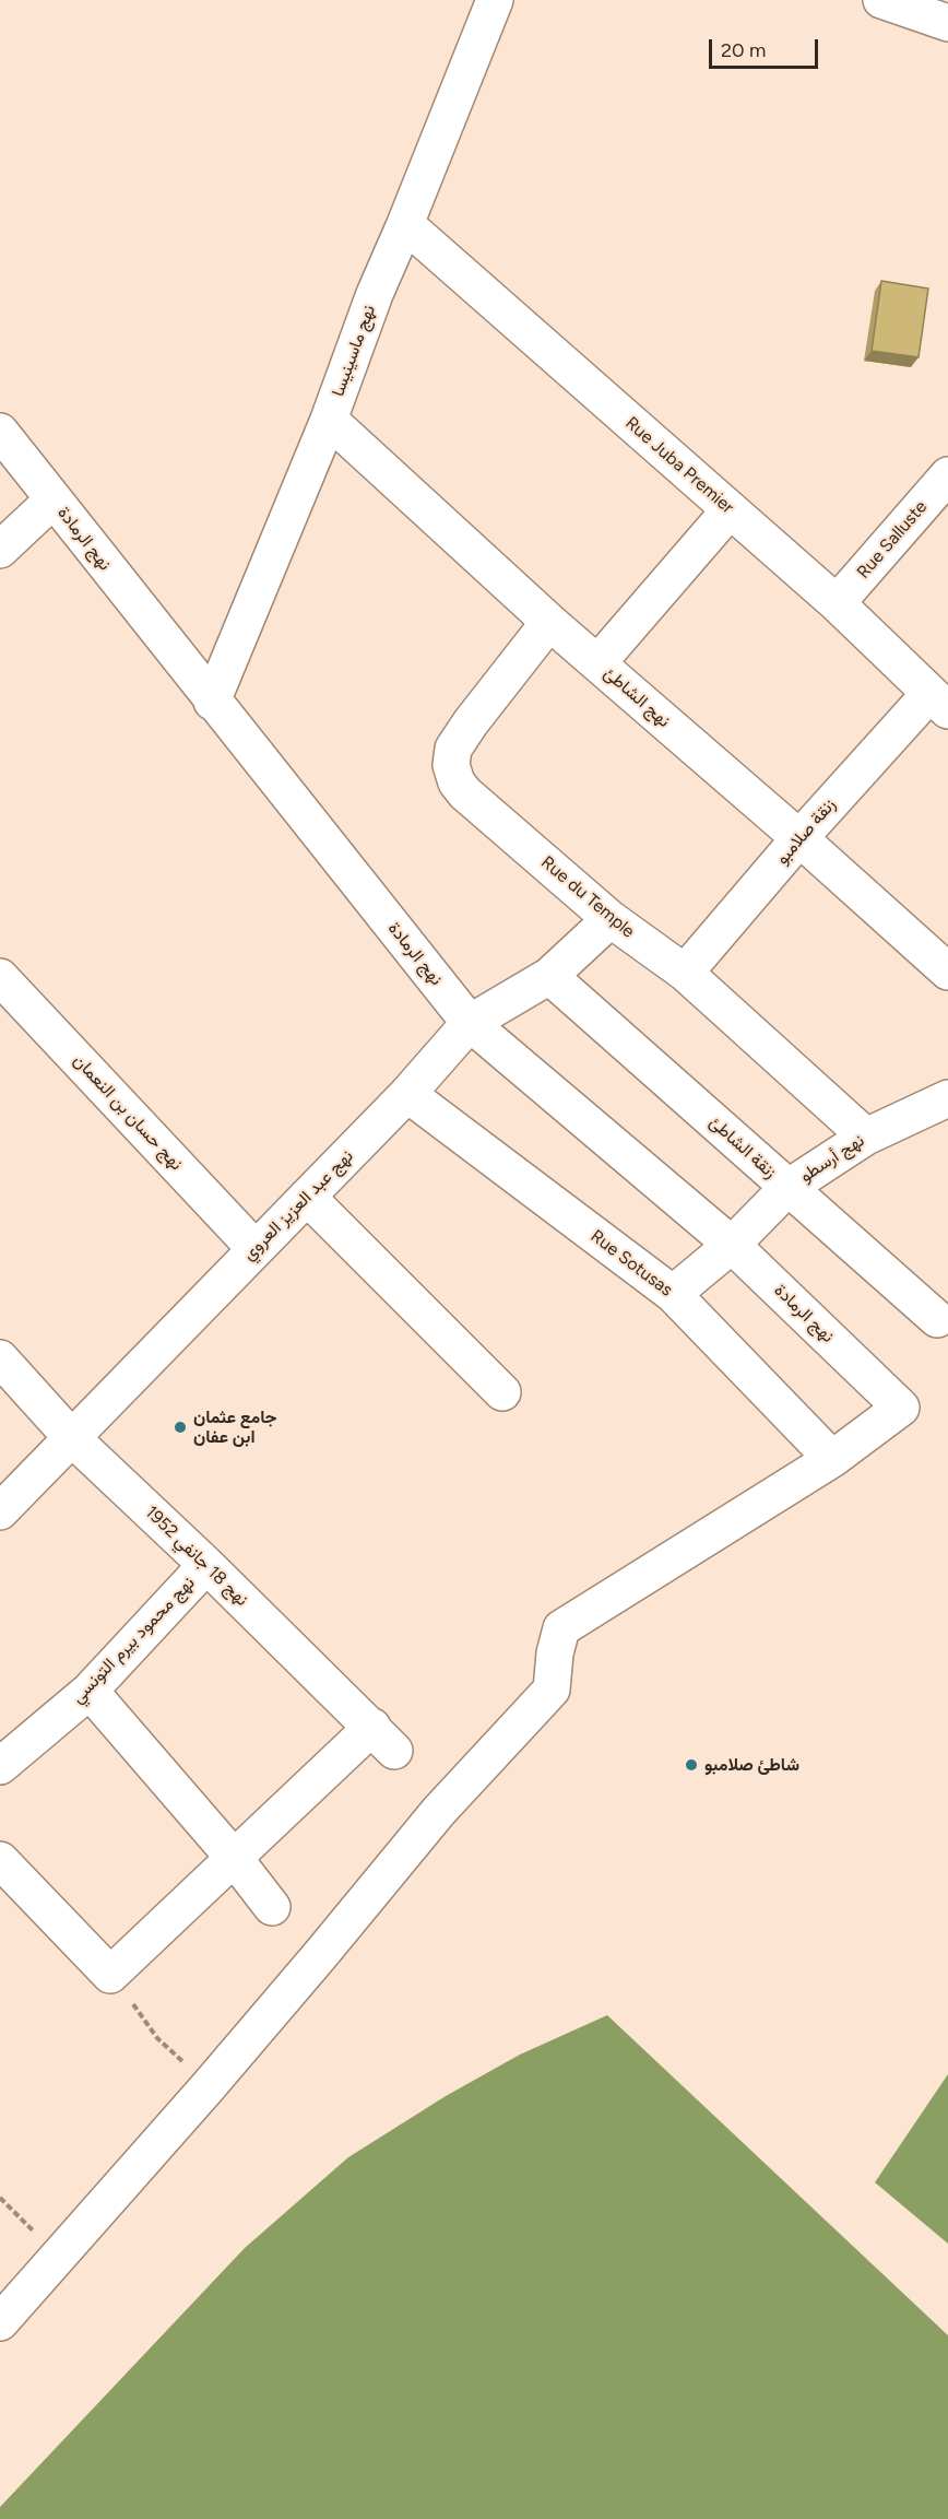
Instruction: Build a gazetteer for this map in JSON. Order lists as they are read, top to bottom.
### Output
{
  "streets": {
    "street": [
      "نهج ماسينيسا",
      "Rue Juba Premier",
      "نهج الرمادة",
      "Rue Salluste",
      "نهج الشاطئ",
      "زنقة صلامبو",
      "Rue du Temple",
      "نهج حسان بن النعمان",
      "زنقة الشاطئ",
      "نهج أرسطو",
      "نهج عبد العزيز العروي",
      "Rue Sotusas",
      "نهج 18 جانفي 1952",
      "نهج محمود بيرم التونسي"
    ]
  },
  "crossings": [
    ["نهج ماسينيسا", "Rue Juba Premier"],
    ["نهج ماسينيسا", "نهج الرمادة"],
    ["نهج ماسينيسا", "نهج الشاطئ"],
    ["Rue Juba Premier", "Rue Salluste"],
    ["Rue Juba Premier", "زنقة صلامبو"],
    ["نهج الرمادة", "نهج أرسطو"],
    ["نهج الرمادة", "نهج عبد العزيز العروي"],
    ["نهج الرمادة", "Rue Sotusas"],
    ["نهج الشاطئ", "زنقة صلامبو"],
    ["نهج الشاطئ", "Rue du Temple"],
    ["زنقة صلامبو", "Rue du Temple"],
    ["Rue du Temple", "نهج أرسطو"],
    ["Rue du Temple", "نهج عبد العزيز العروي"],
    ["نهج حسان بن النعمان", "نهج عبد العزيز العروي"],
    ["زنقة الشاطئ", "نهج أرسطو"],
    ["زنقة الشاطئ", "نهج عبد العزيز العروي"],
    ["نهج أرسطو", "Rue Sotusas"],
    ["نهج عبد العزيز العروي", "Rue Sotusas"],
    ["نهج عبد العزيز العروي", "نهج 18 جانفي 1952"],
    ["نهج 18 جانفي 1952", "نهج محمود بيرم التونسي"]
  ],
  "places": ["جامع عثمان ابن عفان", "شاطئ صلامبو"],
  "scale_bar": "20 m"
}
